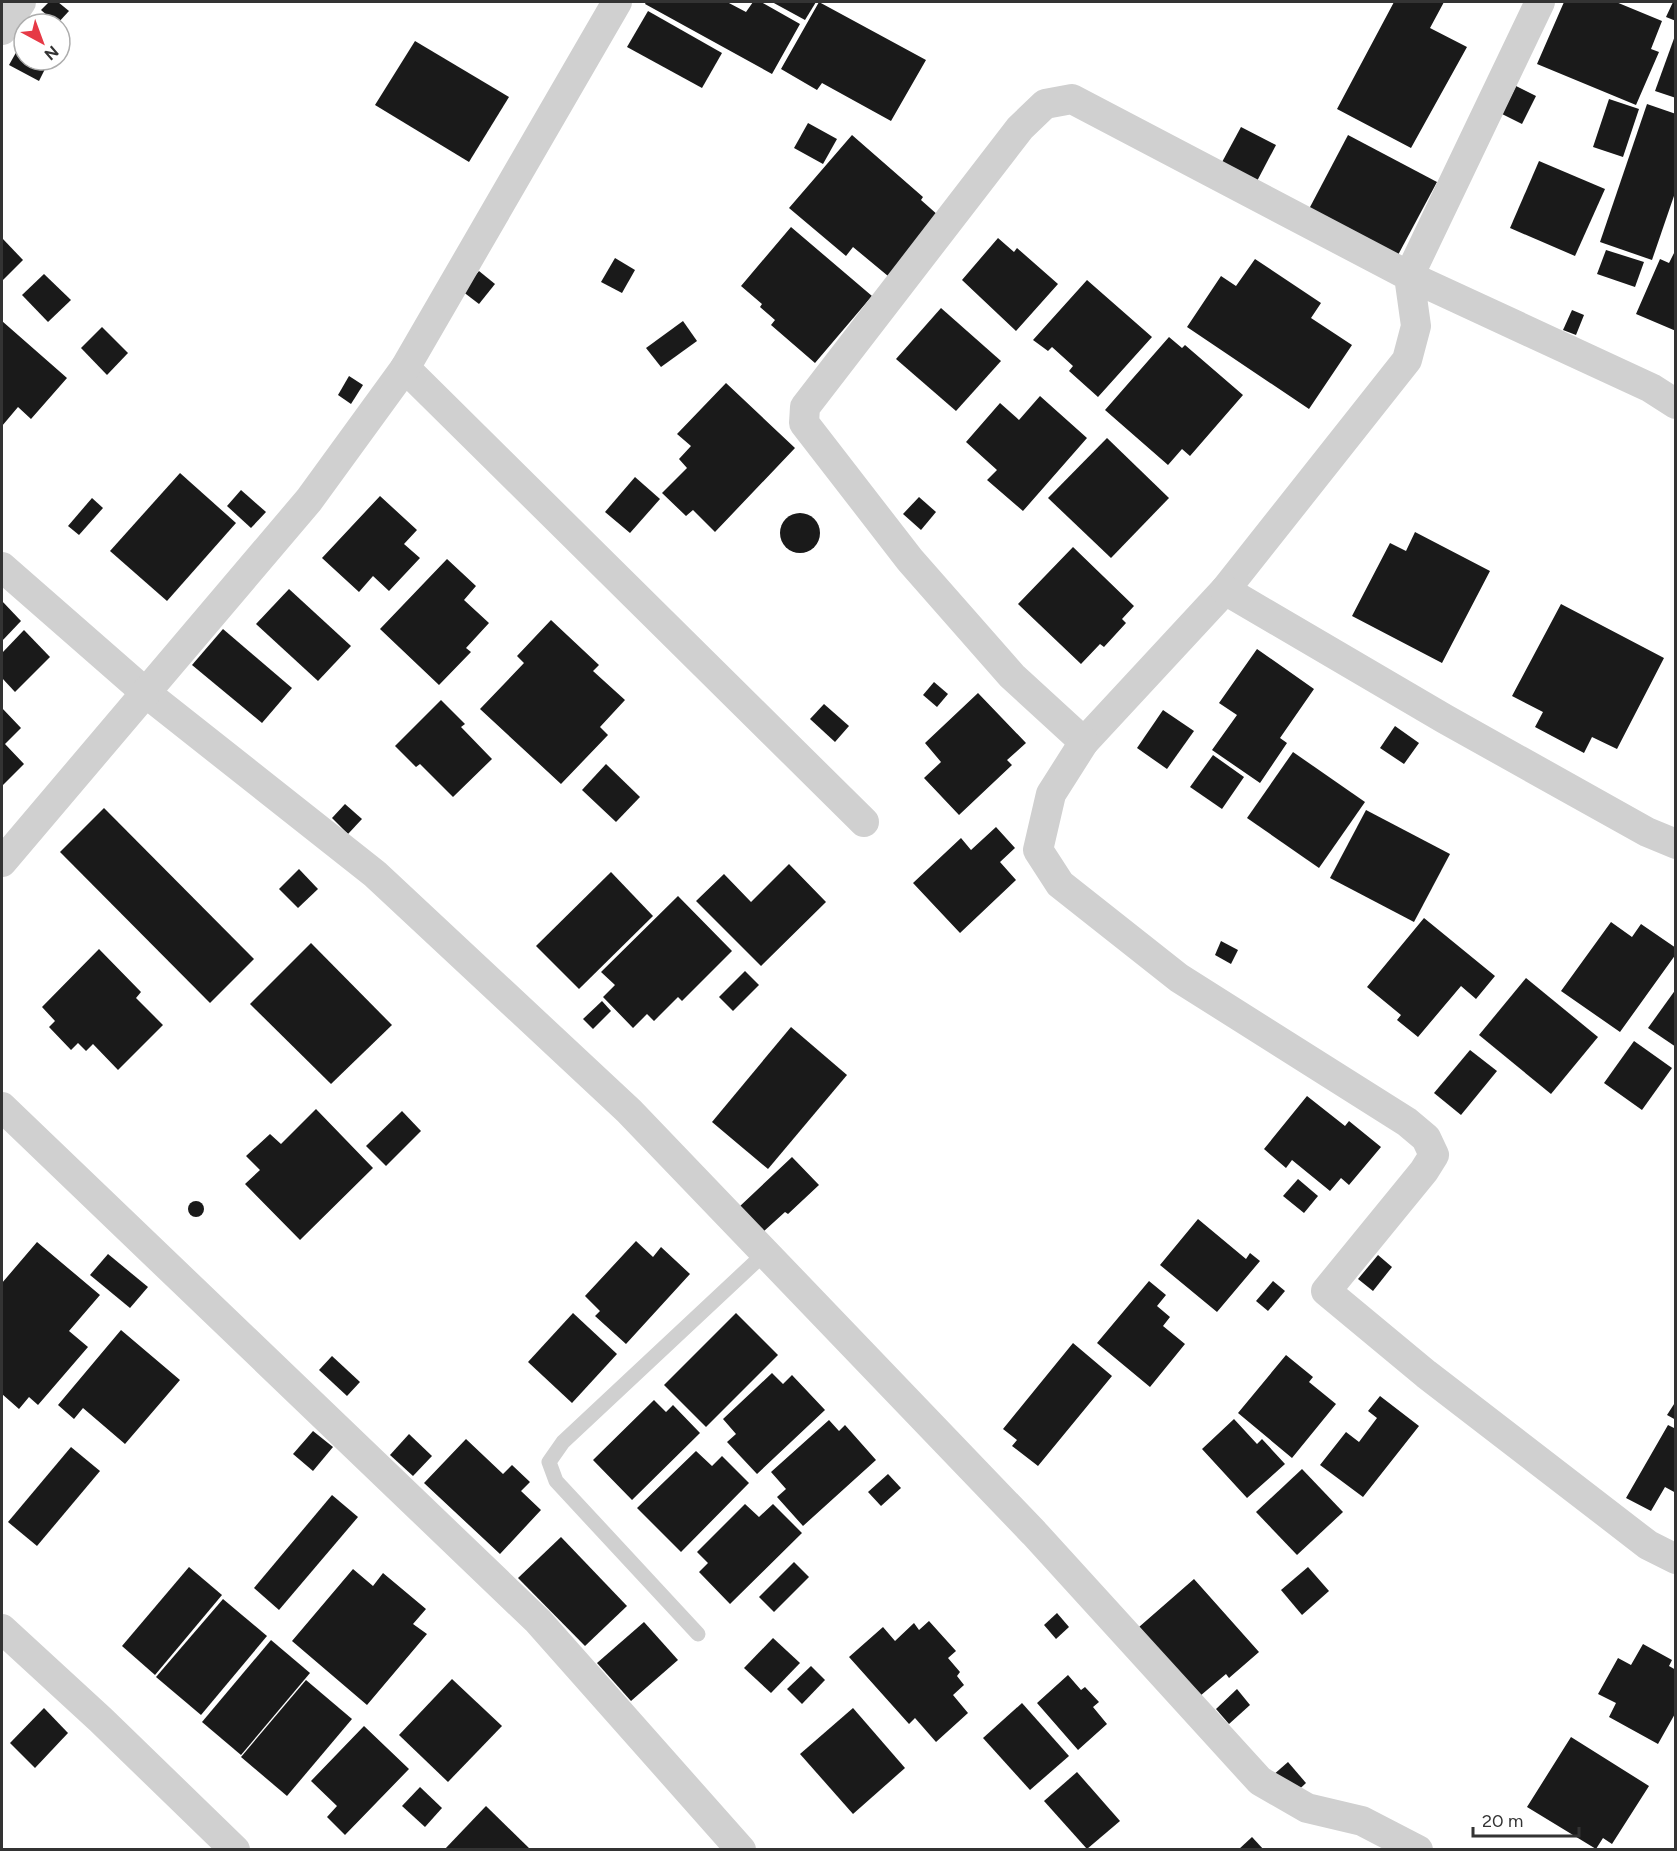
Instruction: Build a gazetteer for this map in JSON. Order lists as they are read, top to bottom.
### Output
{
  "scale_bar": "20 m",
  "north": "bottom right"
}
